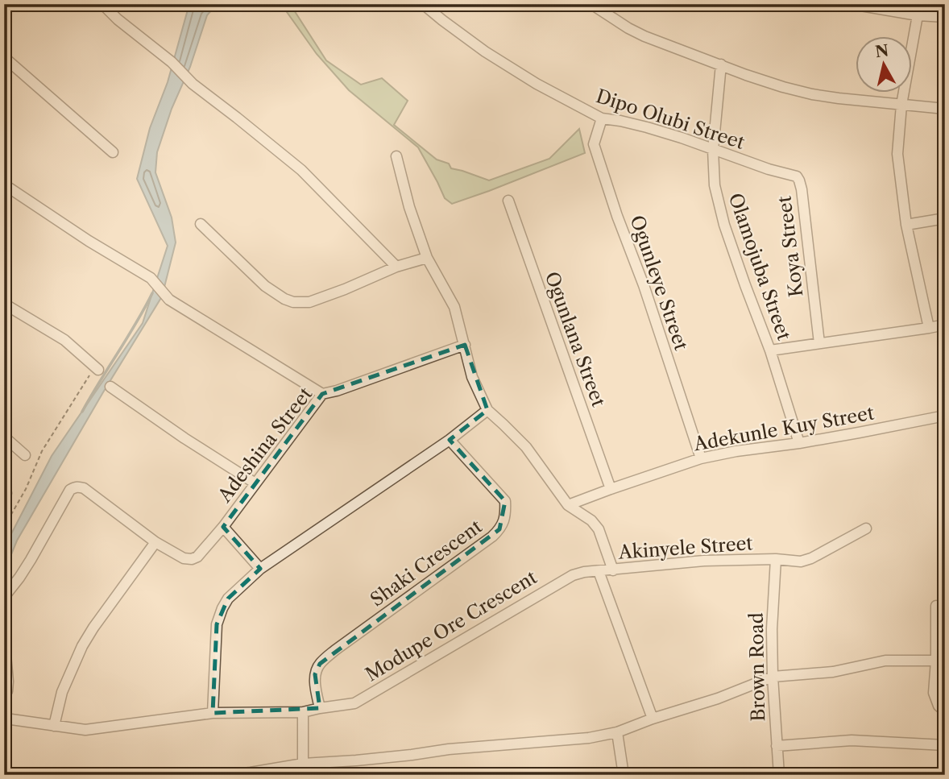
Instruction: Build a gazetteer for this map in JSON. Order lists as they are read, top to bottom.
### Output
{
  "streets": {
    "street": [
      "Dipo Olubi Street",
      "Koya Street",
      "Olamojuba Street",
      "Ogunleye Street",
      "Ogunlana Street",
      "Adekunle Kuy Street",
      "Adeshina Street",
      "Akinyele Street",
      "Shaki Crescent",
      "Modupe Ore Crescent",
      "Brown Road"
    ]
  },
  "crossings": [
    ["Dipo Olubi Street", "Koya Street"],
    ["Dipo Olubi Street", "Olamojuba Street"],
    ["Dipo Olubi Street", "Ogunleye Street"],
    ["Olamojuba Street", "Adekunle Kuy Street"],
    ["Ogunleye Street", "Adekunle Kuy Street"],
    ["Ogunlana Street", "Adekunle Kuy Street"],
    ["Akinyele Street", "Modupe Ore Crescent"],
    ["Akinyele Street", "Brown Road"],
    ["Shaki Crescent", "Modupe Ore Crescent"]
  ],
  "north": "top"
}
